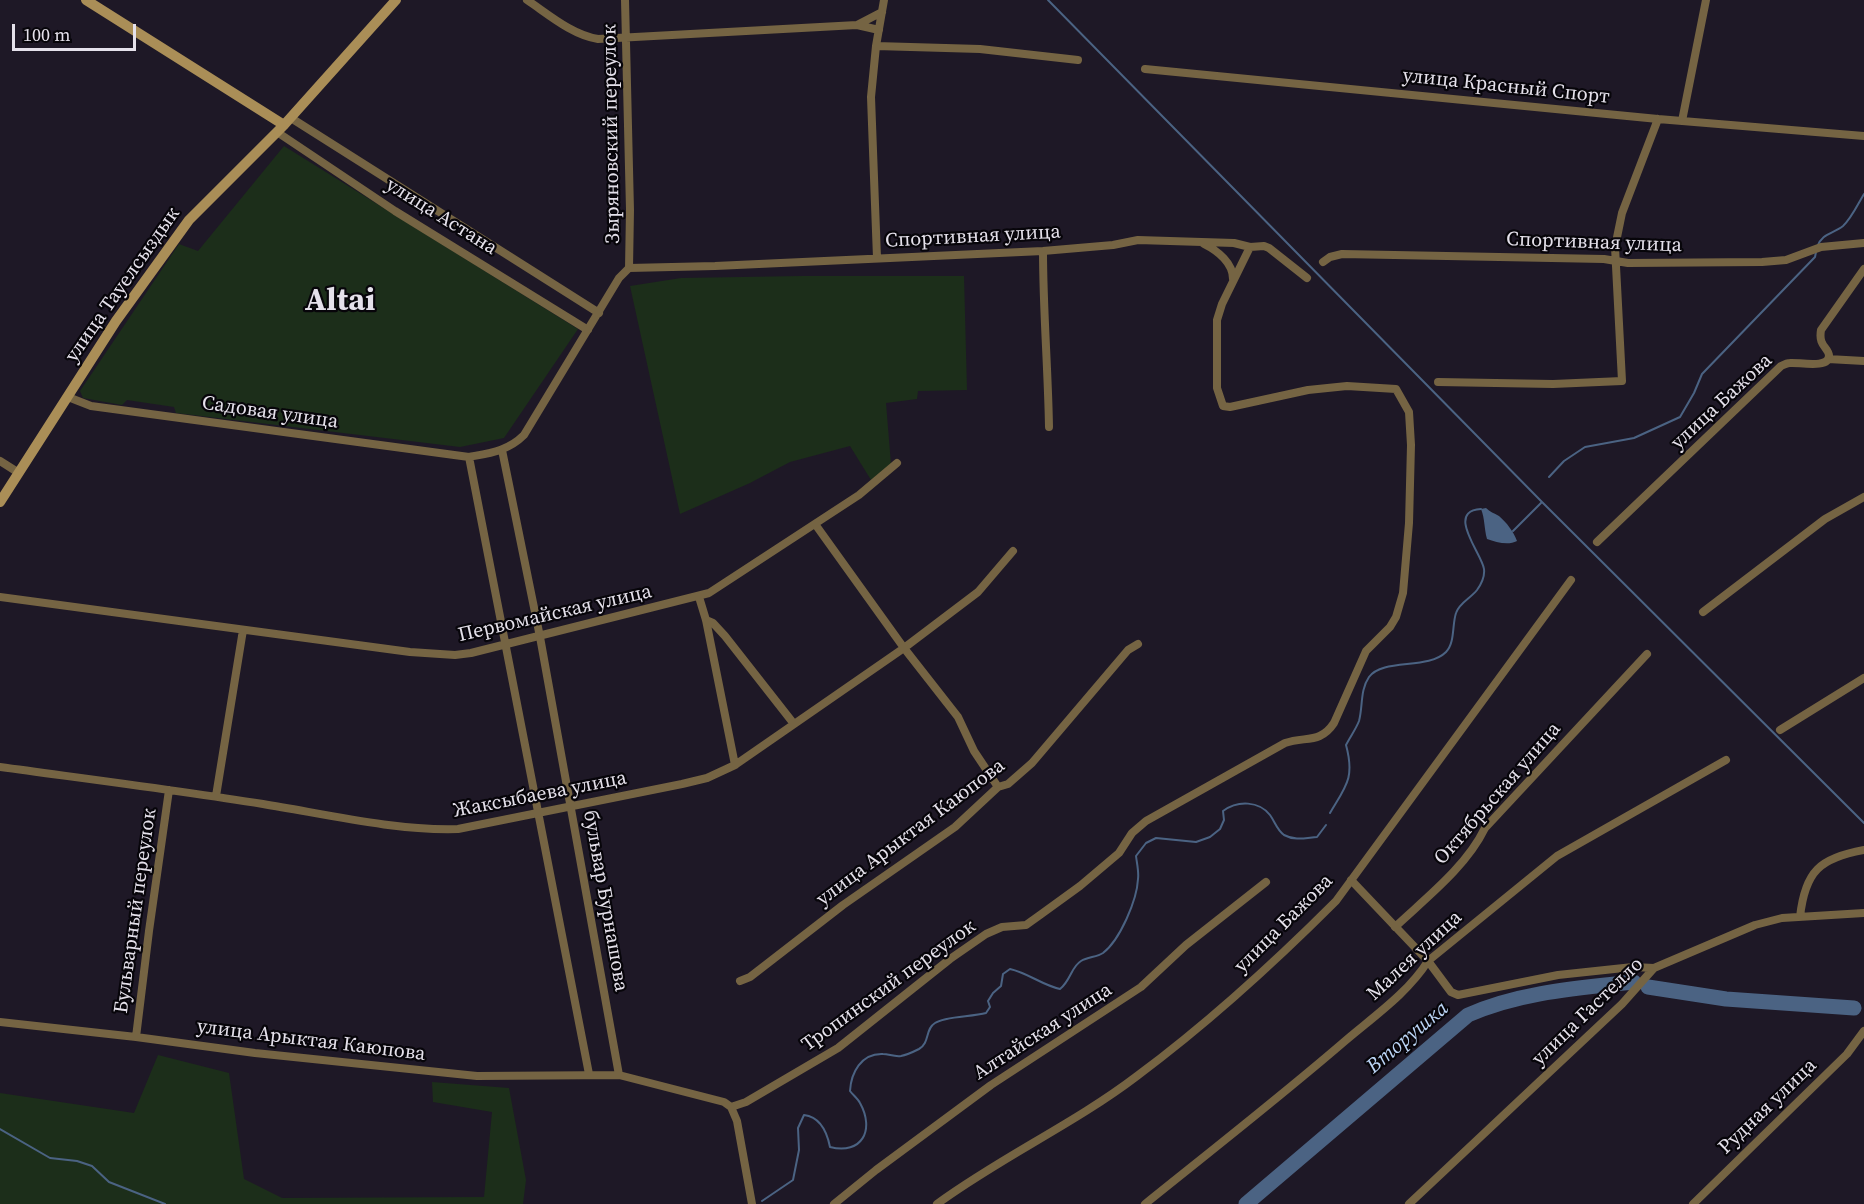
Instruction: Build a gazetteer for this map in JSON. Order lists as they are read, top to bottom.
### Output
{
  "streets": {
    "street": [
      "улица Красный Спорт",
      "Зыряновский переулок",
      "улица Астана",
      "Спортивная улица",
      "улица Тауелсыздык",
      "улица Бажова",
      "Садовая улица",
      "Первомайская улица",
      "Октябрьская улица",
      "Жаксыбаева улица",
      "улица Арыктая Каюпова",
      "бульвар Бурнашова",
      "Бульварный переулок",
      "Малея улица",
      "Тропинский переулок",
      "улица Гастелло",
      "Алтайская улица",
      "Рудная улица"
    ]
  },
  "crossings": [
    ["Зыряновский переулок", "Спортивная улица"],
    ["улица Астана", "улица Тауелсыздык"],
    ["улица Тауелсыздык", "Садовая улица"],
    ["Садовая улица", "бульвар Бурнашова"],
    ["Первомайская улица", "бульвар Бурнашова"],
    ["Жаксыбаева улица", "бульвар Бурнашова"],
    ["Жаксыбаева улица", "Бульварный переулок"],
    ["улица Арыктая Каюпова", "бульвар Бурнашова"],
    ["улица Арыктая Каюпова", "Бульварный переулок"],
    ["улица Арыктая Каюпова", "Тропинский переулок"]
  ],
  "districts": ["Altai"],
  "water": ["Вторушка"],
  "scale_bar": "100 m"
}
